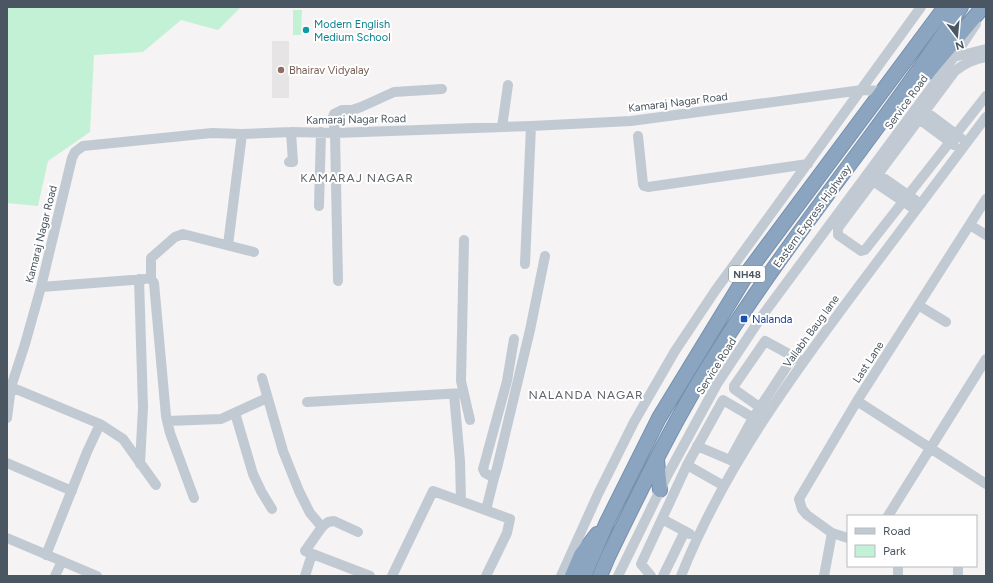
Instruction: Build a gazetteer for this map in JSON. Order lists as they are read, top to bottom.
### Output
{
  "streets": {
    "highway": ["Eastern Express Highway", "NH48"],
    "street": [
      "Kamaraj Nagar Road",
      "Service Road",
      "Vallabh Baug lane",
      "Last Lane"
    ]
  },
  "crossings": [
    ["Kamaraj Nagar Road", "Eastern Express Highway"],
    ["Eastern Express Highway", "NH48"]
  ],
  "districts": ["KAMARAJ NAGAR", "NALANDA NAGAR"],
  "places": {
    "other": ["Modern English Medium School", "Bhairav Vidyalay"],
    "transit": ["Nalanda"]
  },
  "legend": ["Road", "Park"],
  "north": "bottom"
}
